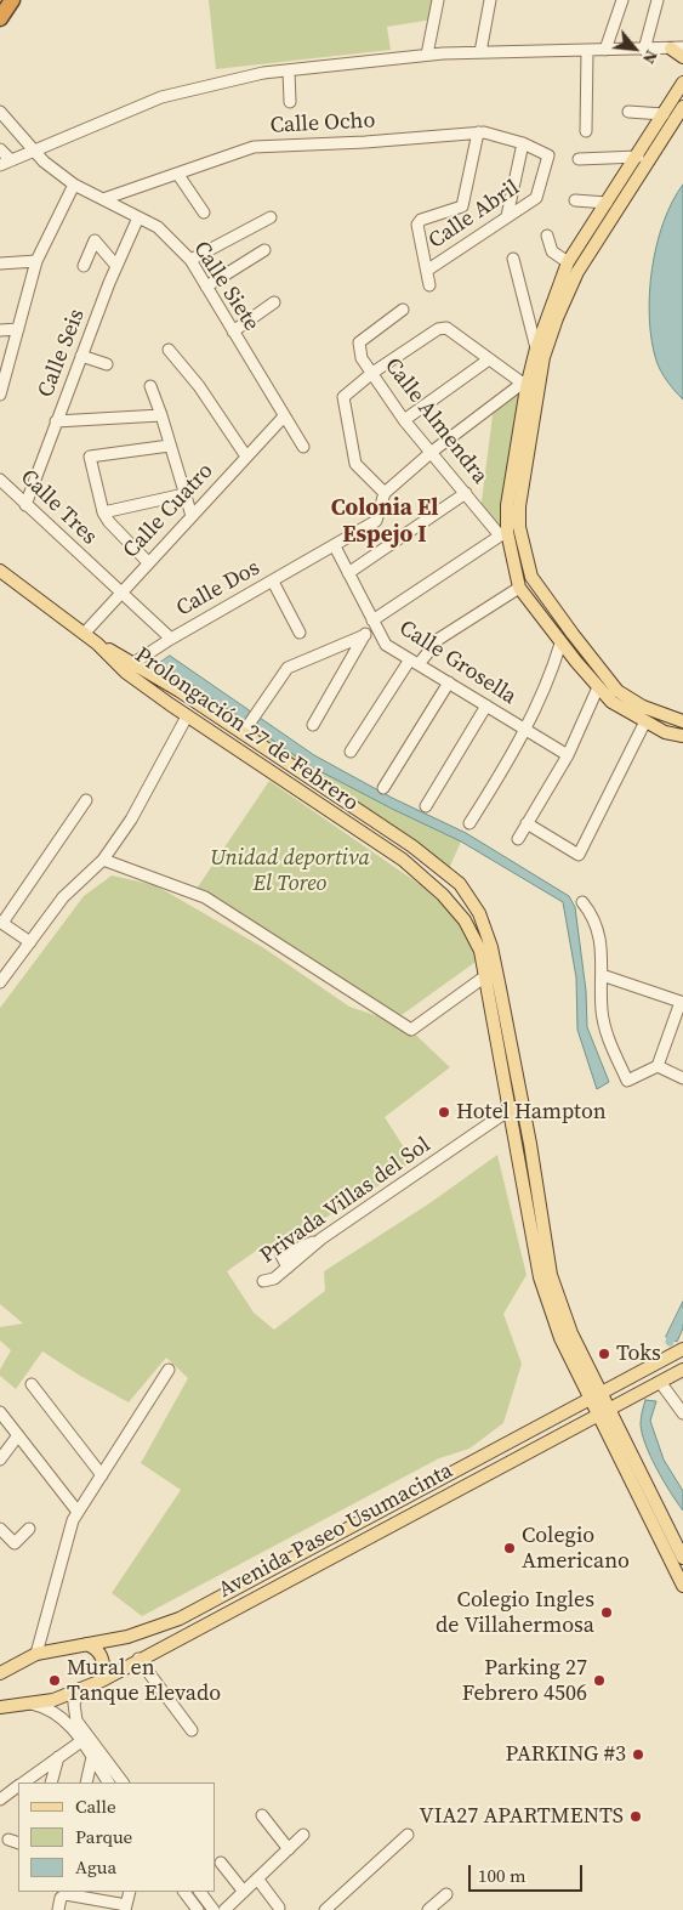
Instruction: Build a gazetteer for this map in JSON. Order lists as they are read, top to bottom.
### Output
{
  "streets": {
    "main road": ["Prolongación 27 de Febrero", "Avenida Paseo Usumacinta"],
    "street": [
      "Calle Ocho",
      "Calle Abril",
      "Calle Siete",
      "Calle Seis",
      "Calle Almendra",
      "Calle Tres",
      "Calle Cuatro",
      "Calle Dos",
      "Calle Grosella",
      "Privada Villas del Sol"
    ]
  },
  "crossings": [
    ["Calle Ocho", "Calle Abril"],
    ["Calle Ocho", "Calle Siete"],
    ["Calle Siete", "Calle Seis"],
    ["Calle Siete", "Calle Cuatro"],
    ["Calle Seis", "Calle Tres"],
    ["Calle Tres", "Calle Cuatro"],
    ["Calle Tres", "Calle Dos"],
    ["Calle Cuatro", "Prolongación 27 de Febrero"],
    ["Calle Dos", "Calle Grosella"],
    ["Calle Dos", "Prolongación 27 de Febrero"],
    ["Prolongación 27 de Febrero", "Privada Villas del Sol"],
    ["Prolongación 27 de Febrero", "Avenida Paseo Usumacinta"]
  ],
  "districts": ["Colonia El Espejo I"],
  "parks": ["Unidad deportiva El Toreo"],
  "places": [
    "Hotel Hampton",
    "Toks",
    "Colegio Americano",
    "Colegio Ingles de Villahermosa",
    "Mural en Tanque Elevado",
    "Parking 27 Febrero 4506",
    "PARKING #3",
    "VIA27 APARTMENTS"
  ],
  "legend": ["Calle", "Parque", "Agua"],
  "scale_bar": "100 m",
  "north": "bottom right"
}
